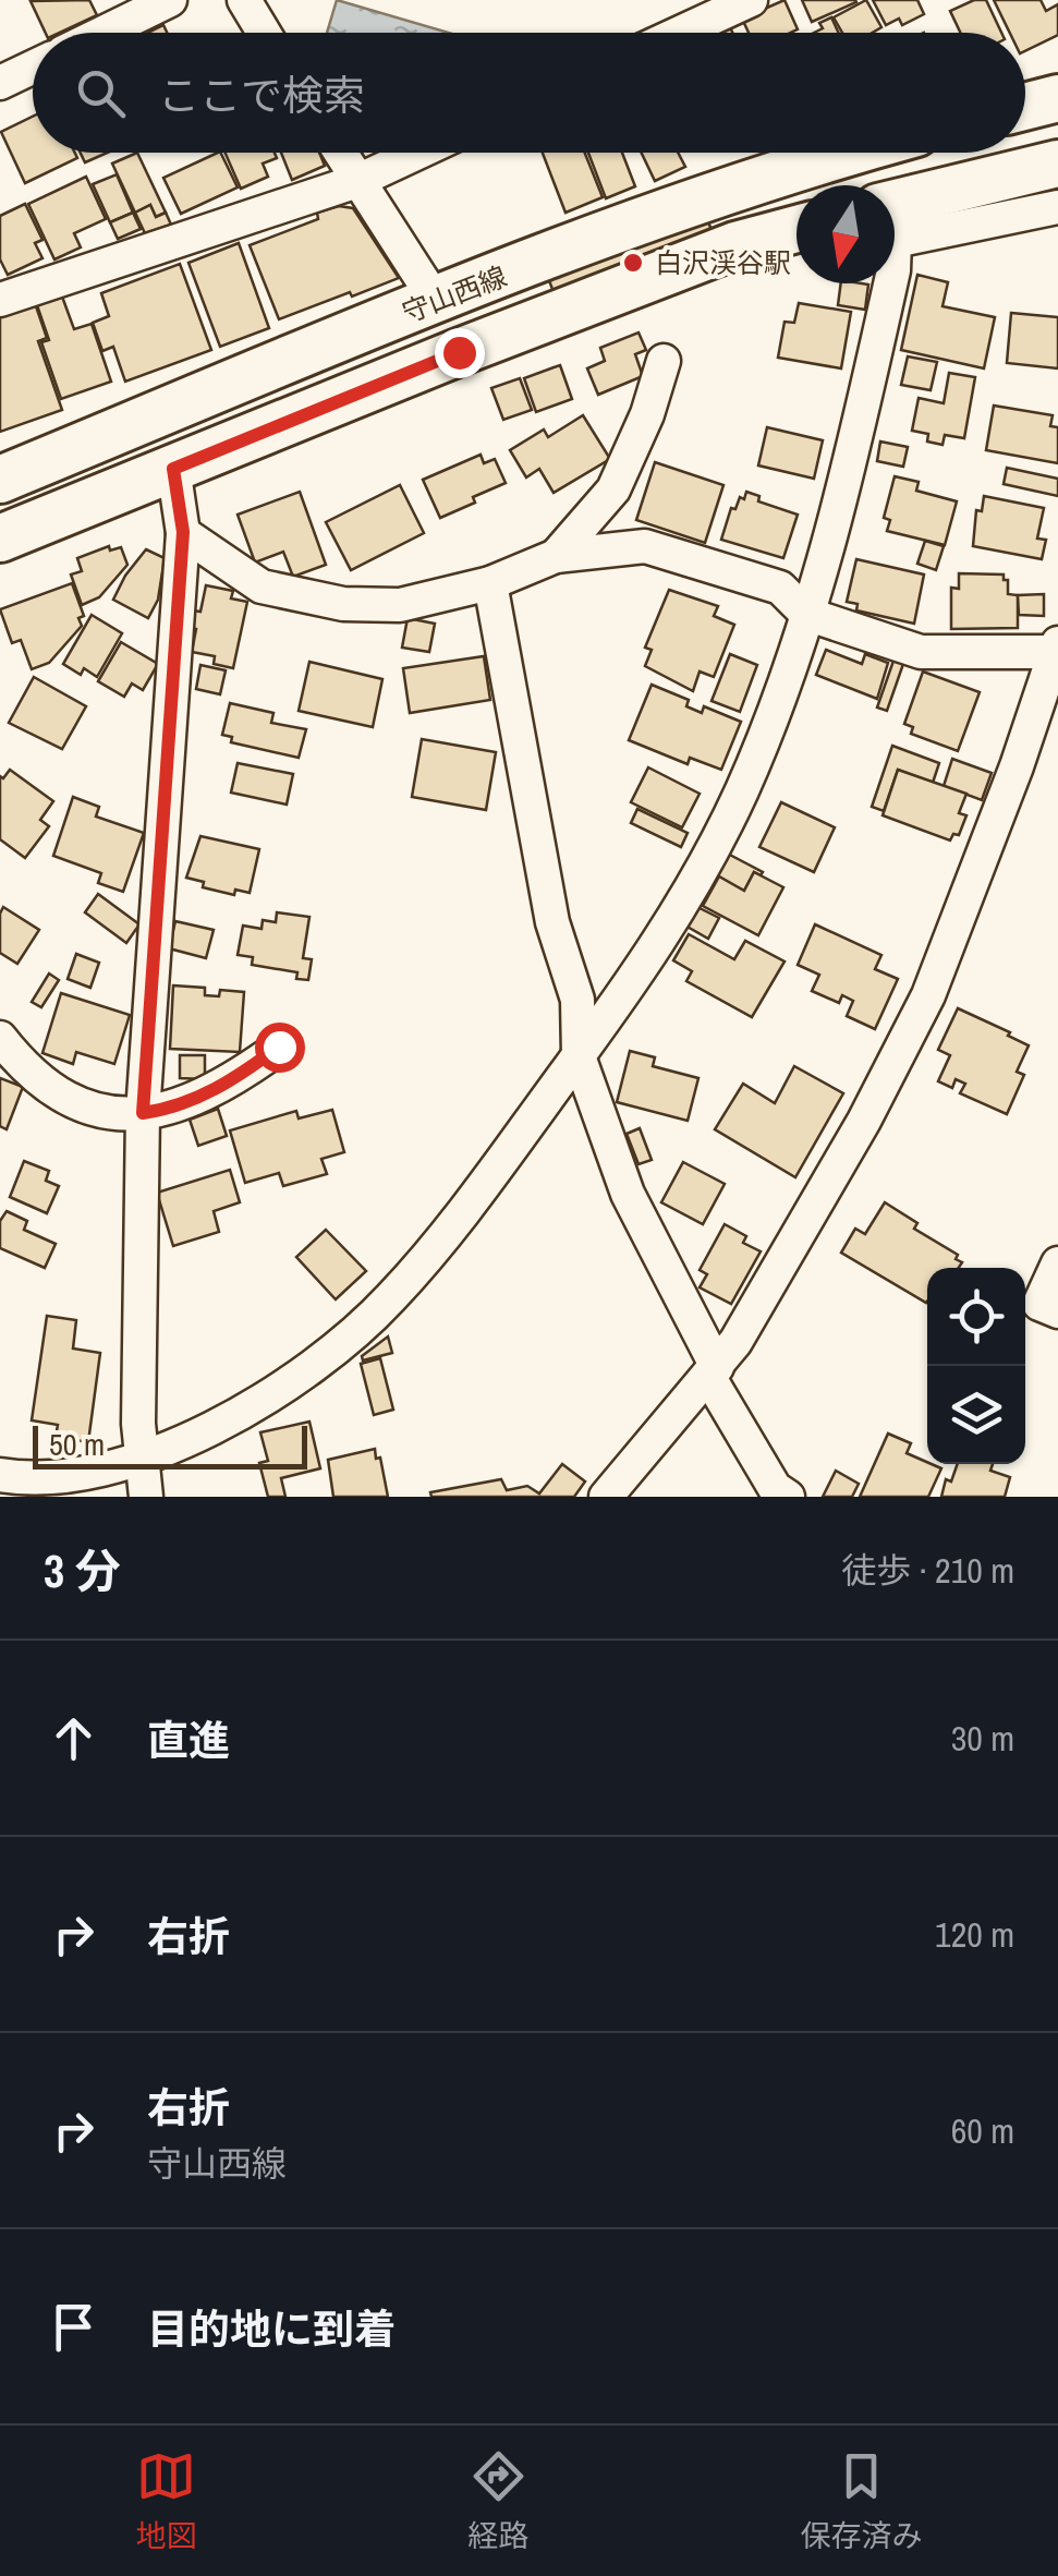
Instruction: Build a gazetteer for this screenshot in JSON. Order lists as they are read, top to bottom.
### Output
{
  "streets": {
    "main road": ["守山西線"]
  },
  "places": ["白沢渓谷駅"],
  "scale_bar": "50 m",
  "north": "bottom",
  "page": {
    "search": "ここで検索",
    "scale": "50 m",
    "heading": ["3 分", "徒歩 · 210 m"],
    "list": [
      ["直進", "30 m"],
      ["右折", "120 m"],
      ["右折", "守山西線", "60 m"],
      "目的地に到着"
    ],
    "nav": ["地図", "経路", "保存済み"]
  }
}
